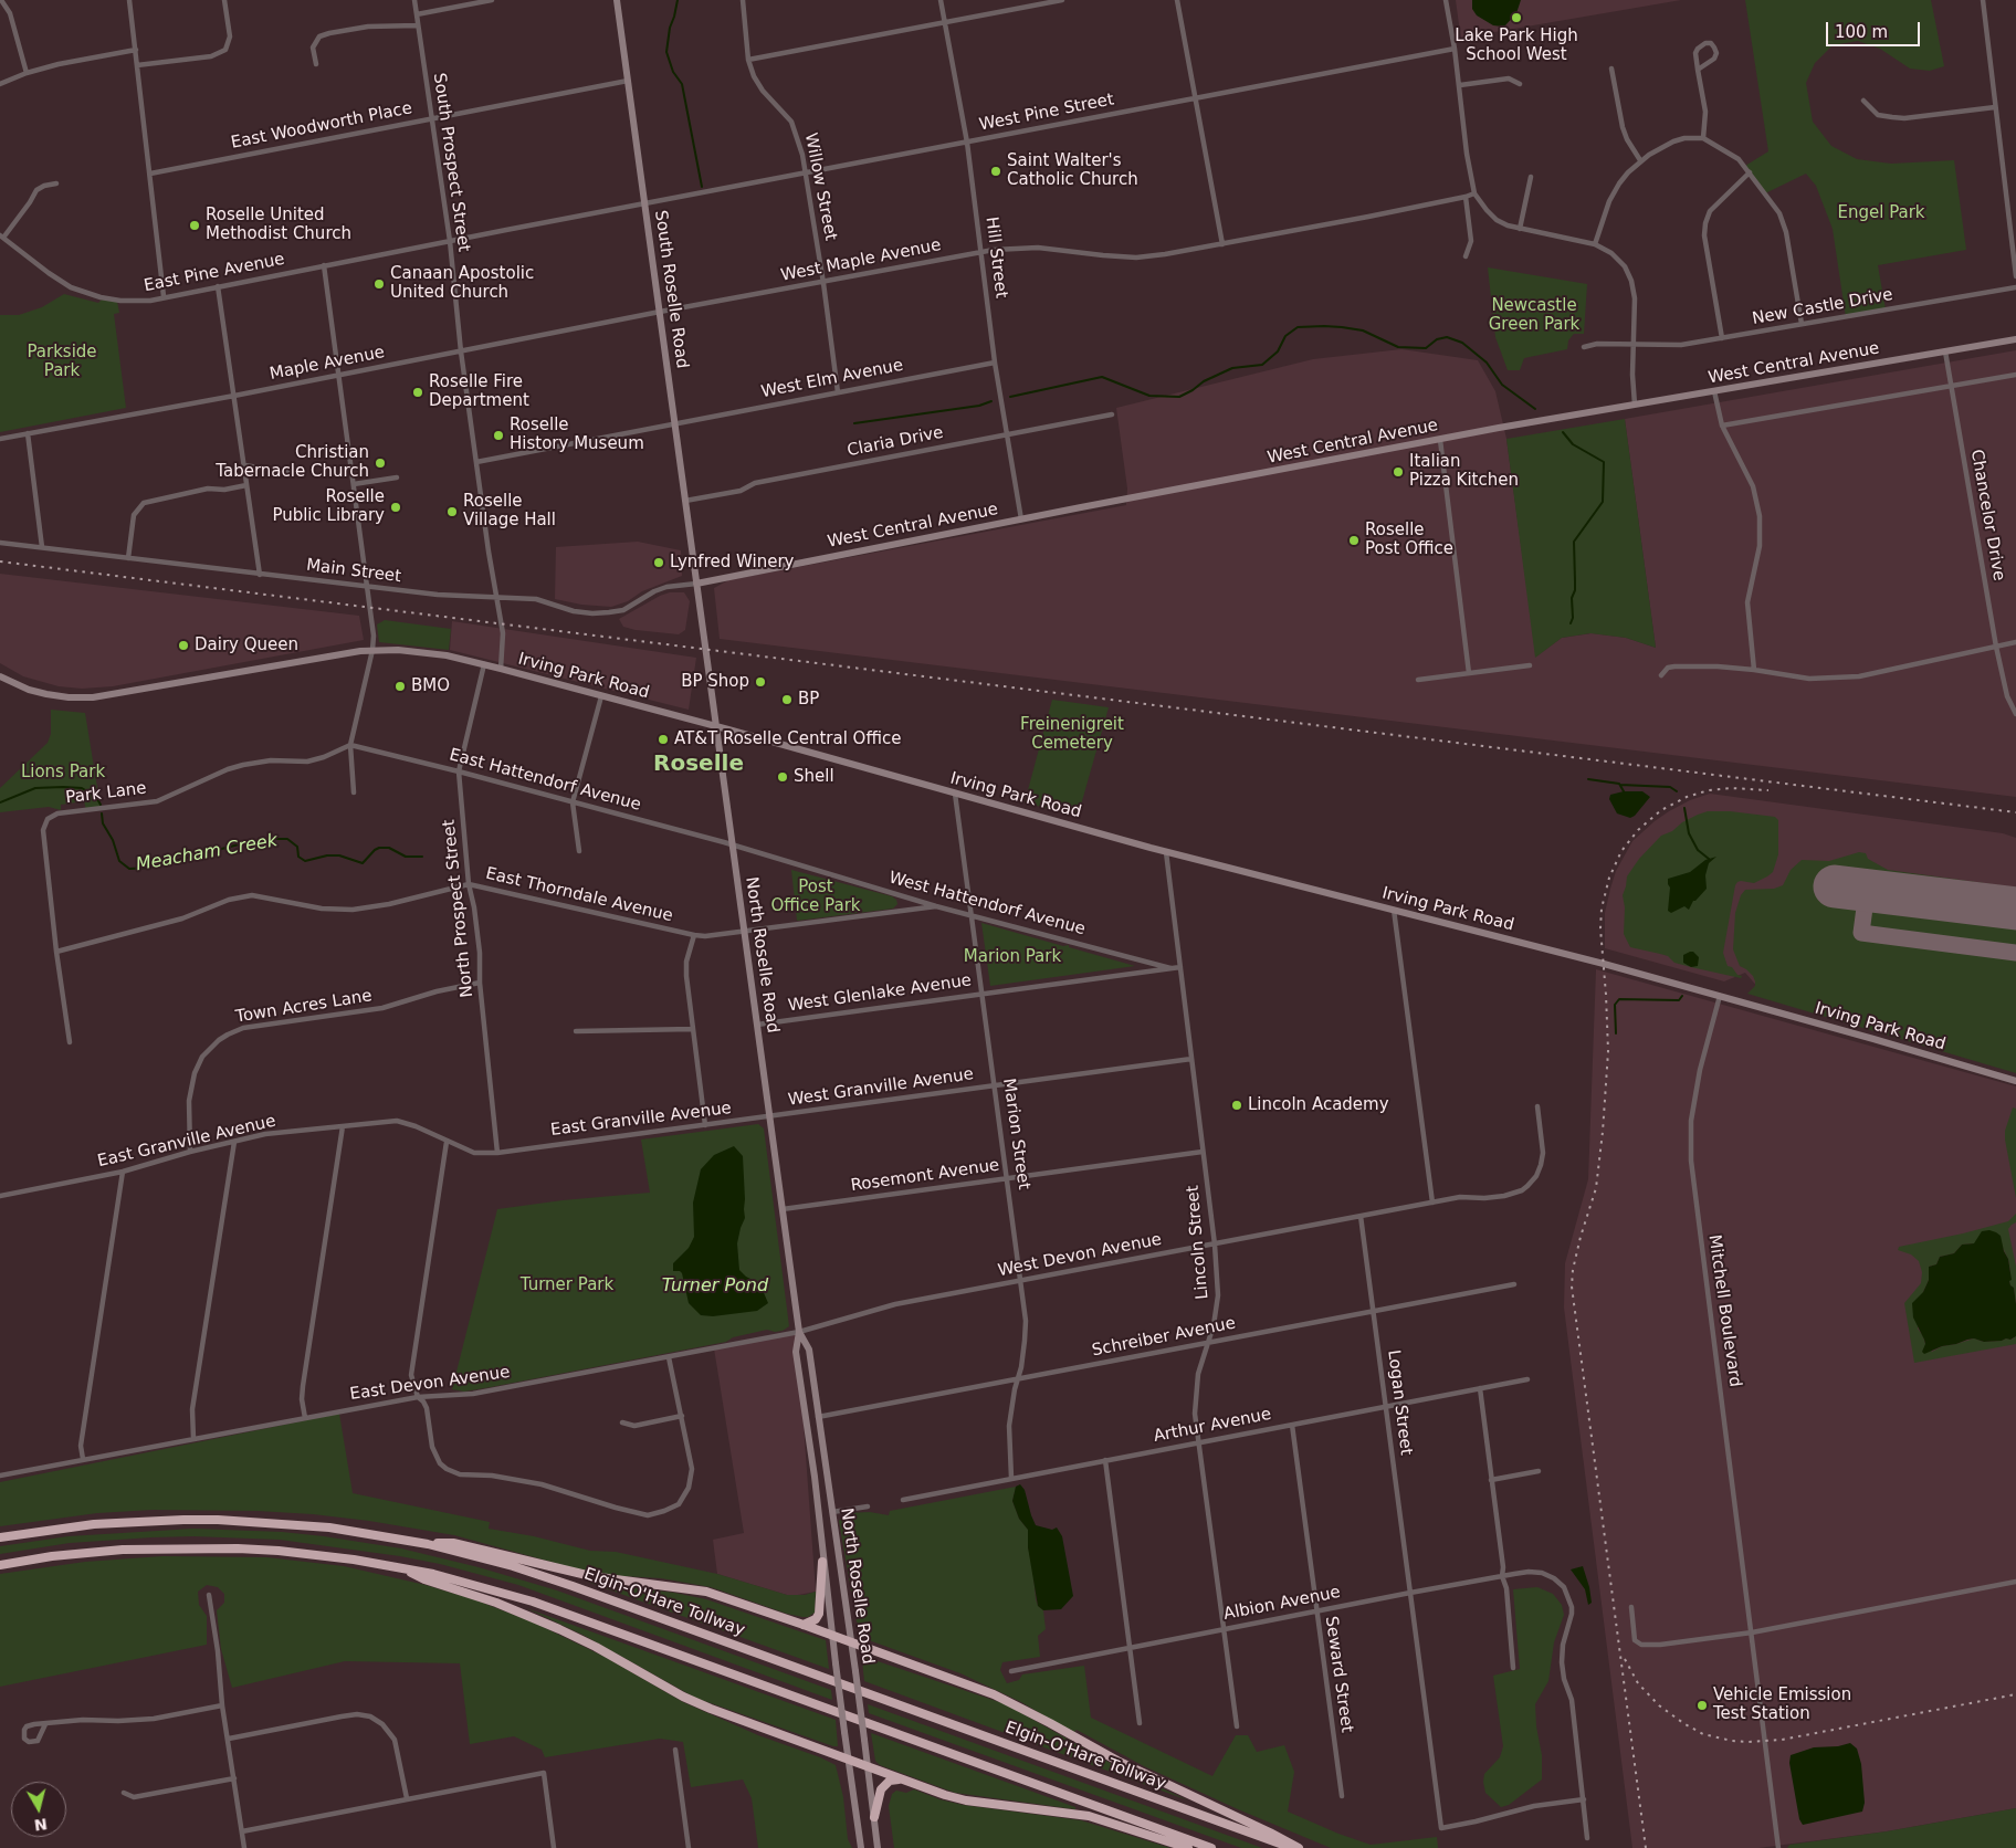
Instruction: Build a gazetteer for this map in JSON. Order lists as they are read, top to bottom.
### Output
{
  "streets": {
    "highway": ["Elgin-O'Hare Tollway"],
    "main road": [
      "South Roselle Road",
      "West Central Avenue",
      "Irving Park Road",
      "North Roselle Road"
    ],
    "street": [
      "West Pine Street",
      "East Woodworth Place",
      "South Prospect Street",
      "Willow Street",
      "Hill Street",
      "West Maple Avenue",
      "East Pine Avenue",
      "New Castle Drive",
      "Maple Avenue",
      "West Elm Avenue",
      "Claria Drive",
      "Chancelor Drive",
      "Main Street",
      "East Hattendorf Avenue",
      "Park Lane",
      "East Thorndale Avenue",
      "West Hattendorf Avenue",
      "North Prospect Street",
      "West Glenlake Avenue",
      "Town Acres Lane",
      "West Granville Avenue",
      "East Granville Avenue",
      "Marion Street",
      "Rosemont Avenue",
      "Lincoln Street",
      "West Devon Avenue",
      "Mitchell Boulevard",
      "Schreiber Avenue",
      "East Devon Avenue",
      "Logan Street",
      "Arthur Avenue",
      "Albion Avenue",
      "Seward Street"
    ]
  },
  "crossings": [
    ["West Pine Street", "Willow Street"],
    ["West Pine Street", "Hill Street"],
    ["West Pine Street", "East Pine Avenue"],
    ["West Pine Street", "South Roselle Road"],
    ["East Woodworth Place", "South Prospect Street"],
    ["East Woodworth Place", "South Roselle Road"],
    ["South Prospect Street", "East Pine Avenue"],
    ["South Prospect Street", "Maple Avenue"],
    ["South Prospect Street", "West Elm Avenue"],
    ["South Prospect Street", "Main Street"],
    ["South Prospect Street", "Irving Park Road"],
    ["Willow Street", "West Maple Avenue"],
    ["Willow Street", "West Elm Avenue"],
    ["Hill Street", "West Maple Avenue"],
    ["Hill Street", "West Central Avenue"],
    ["Hill Street", "West Elm Avenue"],
    ["Hill Street", "Claria Drive"],
    ["West Maple Avenue", "South Roselle Road"],
    ["West Maple Avenue", "Maple Avenue"],
    ["East Pine Avenue", "South Roselle Road"],
    ["South Roselle Road", "Maple Avenue"],
    ["South Roselle Road", "West Central Avenue"],
    ["South Roselle Road", "West Elm Avenue"],
    ["South Roselle Road", "Claria Drive"],
    ["South Roselle Road", "Main Street"],
    ["South Roselle Road", "North Roselle Road"],
    ["West Central Avenue", "Chancelor Drive"],
    ["West Central Avenue", "Main Street"],
    ["West Central Avenue", "North Roselle Road"],
    ["Main Street", "North Roselle Road"],
    ["Irving Park Road", "North Prospect Street"],
    ["Irving Park Road", "North Roselle Road"],
    ["Irving Park Road", "Marion Street"],
    ["Irving Park Road", "Lincoln Street"],
    ["Irving Park Road", "Mitchell Boulevard"],
    ["East Hattendorf Avenue", "Park Lane"],
    ["East Hattendorf Avenue", "West Hattendorf Avenue"],
    ["East Hattendorf Avenue", "North Prospect Street"],
    ["East Hattendorf Avenue", "North Roselle Road"],
    ["Park Lane", "East Thorndale Avenue"],
    ["East Thorndale Avenue", "West Hattendorf Avenue"],
    ["East Thorndale Avenue", "North Prospect Street"],
    ["East Thorndale Avenue", "North Roselle Road"],
    ["West Hattendorf Avenue", "North Roselle Road"],
    ["West Hattendorf Avenue", "West Glenlake Avenue"],
    ["West Hattendorf Avenue", "Marion Street"],
    ["North Prospect Street", "Town Acres Lane"],
    ["North Prospect Street", "East Granville Avenue"],
    ["North Roselle Road", "West Glenlake Avenue"],
    ["North Roselle Road", "West Granville Avenue"],
    ["North Roselle Road", "East Granville Avenue"],
    ["North Roselle Road", "Rosemont Avenue"],
    ["North Roselle Road", "West Devon Avenue"],
    ["North Roselle Road", "Schreiber Avenue"],
    ["North Roselle Road", "East Devon Avenue"],
    ["West Glenlake Avenue", "Marion Street"],
    ["West Glenlake Avenue", "Lincoln Street"],
    ["Town Acres Lane", "East Granville Avenue"],
    ["West Granville Avenue", "East Granville Avenue"],
    ["West Granville Avenue", "Marion Street"],
    ["West Granville Avenue", "Lincoln Street"],
    ["Marion Street", "Rosemont Avenue"],
    ["Marion Street", "West Devon Avenue"],
    ["Marion Street", "Schreiber Avenue"],
    ["Marion Street", "Arthur Avenue"],
    ["Rosemont Avenue", "Lincoln Street"],
    ["Lincoln Street", "West Devon Avenue"],
    ["Lincoln Street", "Schreiber Avenue"],
    ["Lincoln Street", "Arthur Avenue"],
    ["Lincoln Street", "Albion Avenue"],
    ["West Devon Avenue", "East Devon Avenue"],
    ["West Devon Avenue", "Logan Street"],
    ["Schreiber Avenue", "Logan Street"],
    ["Logan Street", "Arthur Avenue"],
    ["Logan Street", "Albion Avenue"],
    ["Arthur Avenue", "Seward Street"],
    ["Albion Avenue", "Seward Street"]
  ],
  "districts": ["Roselle"],
  "water": ["Meacham Creek", "Turner Pond"],
  "parks": [
    "Engel Park",
    "Newcastle Green Park",
    "Parkside Park",
    "Freinenigreit Cemetery",
    "Lions Park",
    "Post Office Park",
    "Marion Park",
    "Turner Park"
  ],
  "places": [
    "Lake Park High School West",
    "Saint Walter's Catholic Church",
    "Roselle United Methodist Church",
    "Canaan Apostolic United Church",
    "Roselle Fire Department",
    "Roselle History Museum",
    "Christian Tabernacle Church",
    "Italian Pizza Kitchen",
    "Roselle Public Library",
    "Roselle Village Hall",
    "Roselle Post Office",
    "Lynfred Winery",
    "Dairy Queen",
    "BP Shop",
    "BMO",
    "BP",
    "AT&T Roselle Central Office",
    "Shell",
    "Lincoln Academy",
    "Vehicle Emission Test Station"
  ],
  "scale_bar": "100 m",
  "north": "bottom"
}
